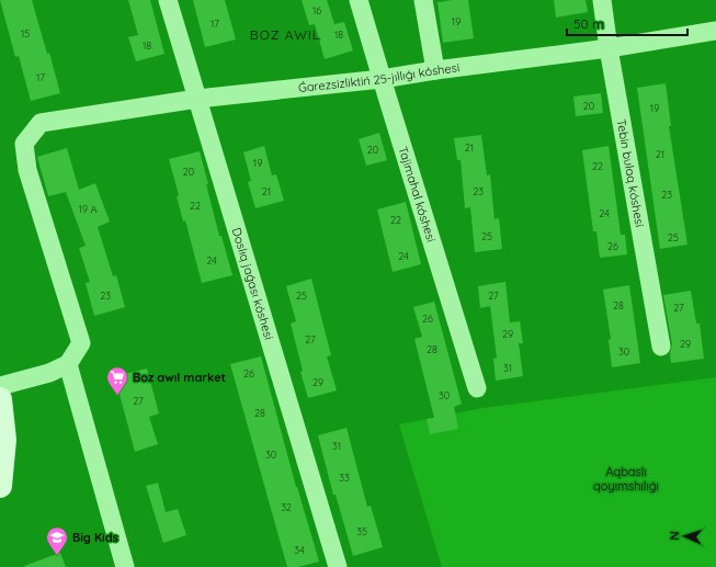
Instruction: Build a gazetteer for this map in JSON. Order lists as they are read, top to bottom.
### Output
{
  "streets": {
    "street": [
      "Ǵarezsizliktiń 25-jıllıǵı kóshesi",
      "Tebin bulaq kóshesi",
      "Tajimahal kóshesi",
      "Doslıq jaǵası kóshesi"
    ]
  },
  "crossings": [
    ["Ǵarezsizliktiń 25-jıllıǵı kóshesi", "Tebin bulaq kóshesi"],
    ["Ǵarezsizliktiń 25-jıllıǵı kóshesi", "Tajimahal kóshesi"],
    ["Ǵarezsizliktiń 25-jıllıǵı kóshesi", "Doslıq jaǵası kóshesi"]
  ],
  "districts": ["BOZ AWIL"],
  "parks": ["Aqbaslı qoyımshılıǵı"],
  "places": {
    "supermarket": ["Boz awıl market"],
    "school or university": ["Big Kids"]
  },
  "house_numbers": [
    "16",
    "19",
    "17",
    "15",
    "18",
    "18",
    "17",
    "20",
    "19",
    "21",
    "20",
    "21",
    "19",
    "22",
    "20",
    "21",
    "23",
    "23",
    "22",
    "19 А",
    "24",
    "22",
    "25",
    "25",
    "26",
    "24",
    "24",
    "23",
    "25",
    "27",
    "28",
    "27",
    "26",
    "29",
    "27",
    "29",
    "28",
    "30",
    "31",
    "26",
    "29",
    "30",
    "27",
    "28",
    "31",
    "30",
    "33",
    "32",
    "35",
    "34"
  ],
  "scale_bar": "50 m",
  "north": "left"
}
